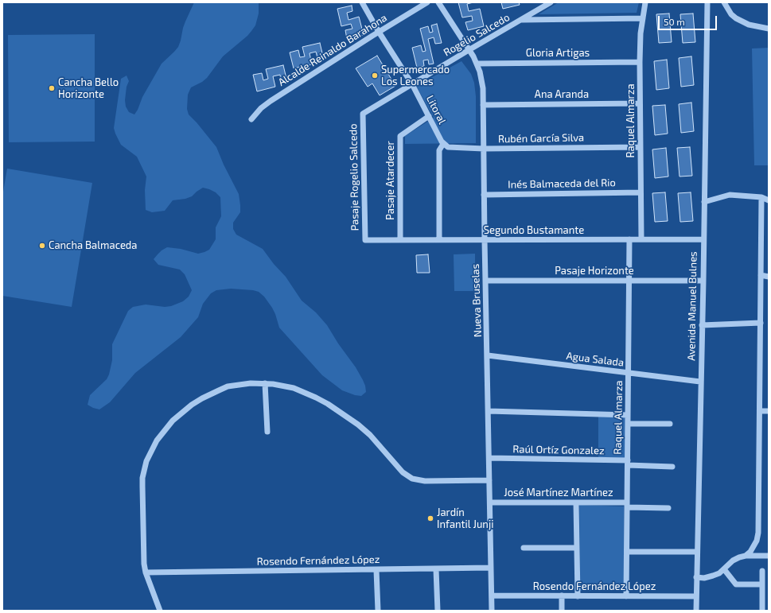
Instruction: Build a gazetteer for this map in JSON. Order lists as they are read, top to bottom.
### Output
{
  "streets": {
    "street": [
      "Rogelio Salcedo",
      "Alcalde Reinaldo Barahona",
      "Gloria Artigas",
      "Ana Aranda",
      "Litoral",
      "Raquel Almarza",
      "Rubén García Silva",
      "Pasaje Rogelio Salcedo",
      "Pasaje Atardecer",
      "Inés Balmaceda del Rio",
      "Segundo Bustamante",
      "Pasaje Horizonte",
      "Nueva Bruselas",
      "Avenida Manuel Bulnes",
      "Agua Salada",
      "Raúl Ortíz Gonzalez",
      "José Martínez Martínez",
      "Rosendo Fernández López"
    ]
  },
  "crossings": [
    ["Rogelio Salcedo", "Litoral"],
    ["Rogelio Salcedo", "Pasaje Rogelio Salcedo"],
    ["Rogelio Salcedo", "Nueva Bruselas"],
    ["Alcalde Reinaldo Barahona", "Litoral"],
    ["Gloria Artigas", "Raquel Almarza"],
    ["Gloria Artigas", "Nueva Bruselas"],
    ["Ana Aranda", "Raquel Almarza"],
    ["Ana Aranda", "Nueva Bruselas"],
    ["Litoral", "Rubén García Silva"],
    ["Litoral", "Pasaje Rogelio Salcedo"],
    ["Litoral", "Pasaje Atardecer"],
    ["Raquel Almarza", "Rubén García Silva"],
    ["Raquel Almarza", "Inés Balmaceda del Rio"],
    ["Raquel Almarza", "Segundo Bustamante"],
    ["Raquel Almarza", "Pasaje Horizonte"],
    ["Raquel Almarza", "Agua Salada"],
    ["Raquel Almarza", "Raúl Ortíz Gonzalez"],
    ["Raquel Almarza", "José Martínez Martínez"],
    ["Raquel Almarza", "Rosendo Fernández López"],
    ["Rubén García Silva", "Nueva Bruselas"],
    ["Pasaje Rogelio Salcedo", "Segundo Bustamante"],
    ["Pasaje Atardecer", "Segundo Bustamante"],
    ["Inés Balmaceda del Rio", "Nueva Bruselas"],
    ["Segundo Bustamante", "Nueva Bruselas"],
    ["Segundo Bustamante", "Avenida Manuel Bulnes"],
    ["Pasaje Horizonte", "Nueva Bruselas"],
    ["Pasaje Horizonte", "Avenida Manuel Bulnes"],
    ["Nueva Bruselas", "Agua Salada"],
    ["Nueva Bruselas", "Raúl Ortíz Gonzalez"],
    ["Nueva Bruselas", "José Martínez Martínez"],
    ["Nueva Bruselas", "Rosendo Fernández López"],
    ["Avenida Manuel Bulnes", "Agua Salada"],
    ["Avenida Manuel Bulnes", "Rosendo Fernández López"]
  ],
  "places": [
    "Supermercado Los Leones",
    "Cancha Bello Horizonte",
    "Cancha Balmaceda",
    "Jardín Infantil Junji"
  ],
  "scale_bar": "50 m"
}
